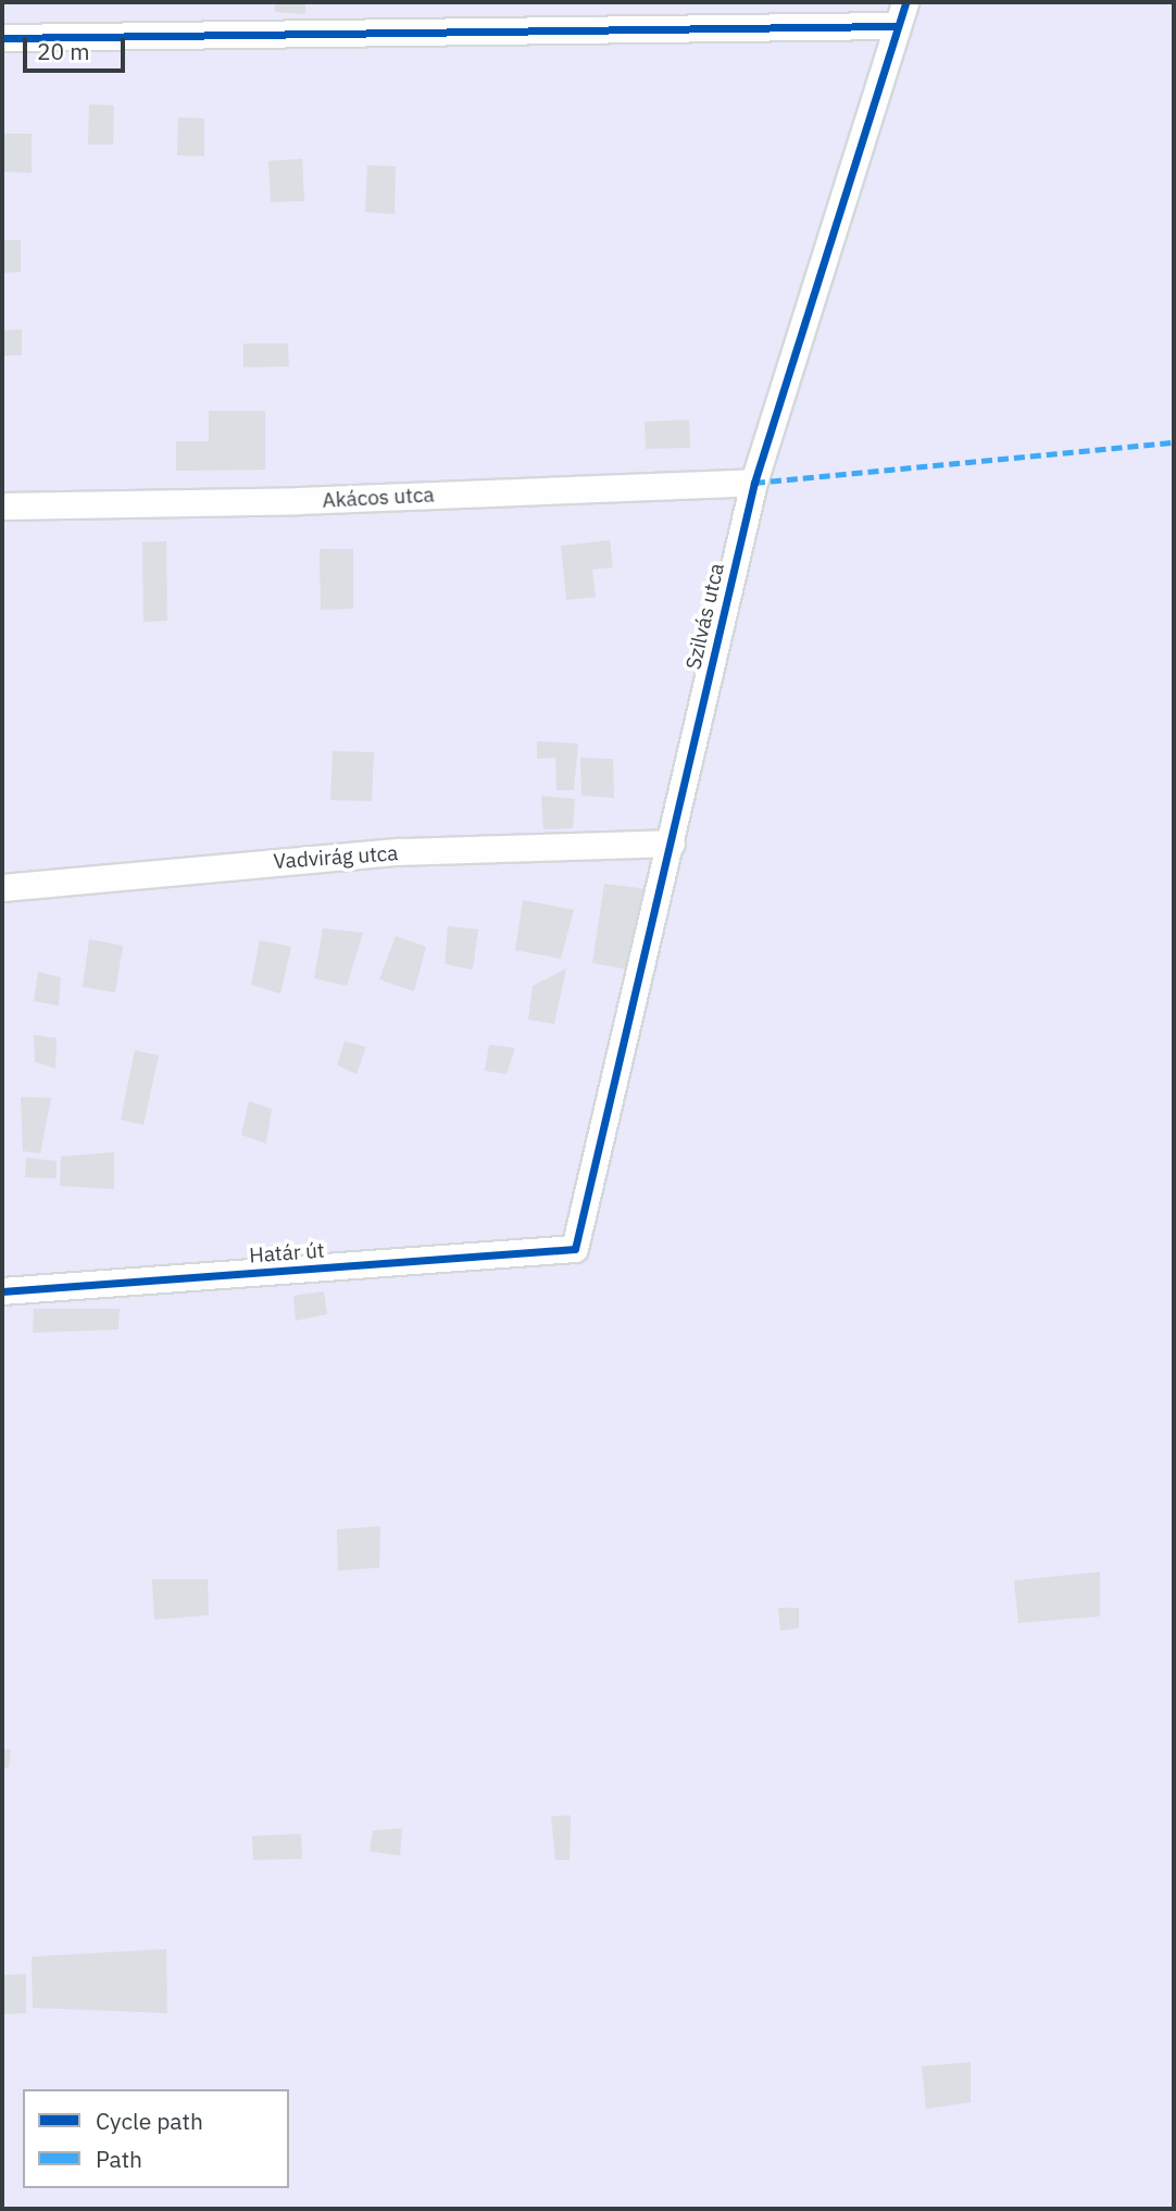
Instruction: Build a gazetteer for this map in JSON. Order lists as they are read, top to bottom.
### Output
{
  "streets": {
    "street": [
      "Akácos utca",
      "Szilvás utca",
      "Vadvirág utca",
      "Határ út"
    ]
  },
  "crossings": [
    ["Akácos utca", "Szilvás utca"],
    ["Szilvás utca", "Vadvirág utca"],
    ["Szilvás utca", "Határ út"]
  ],
  "legend": ["Cycle path", "Path"],
  "scale_bar": "20 m"
}
